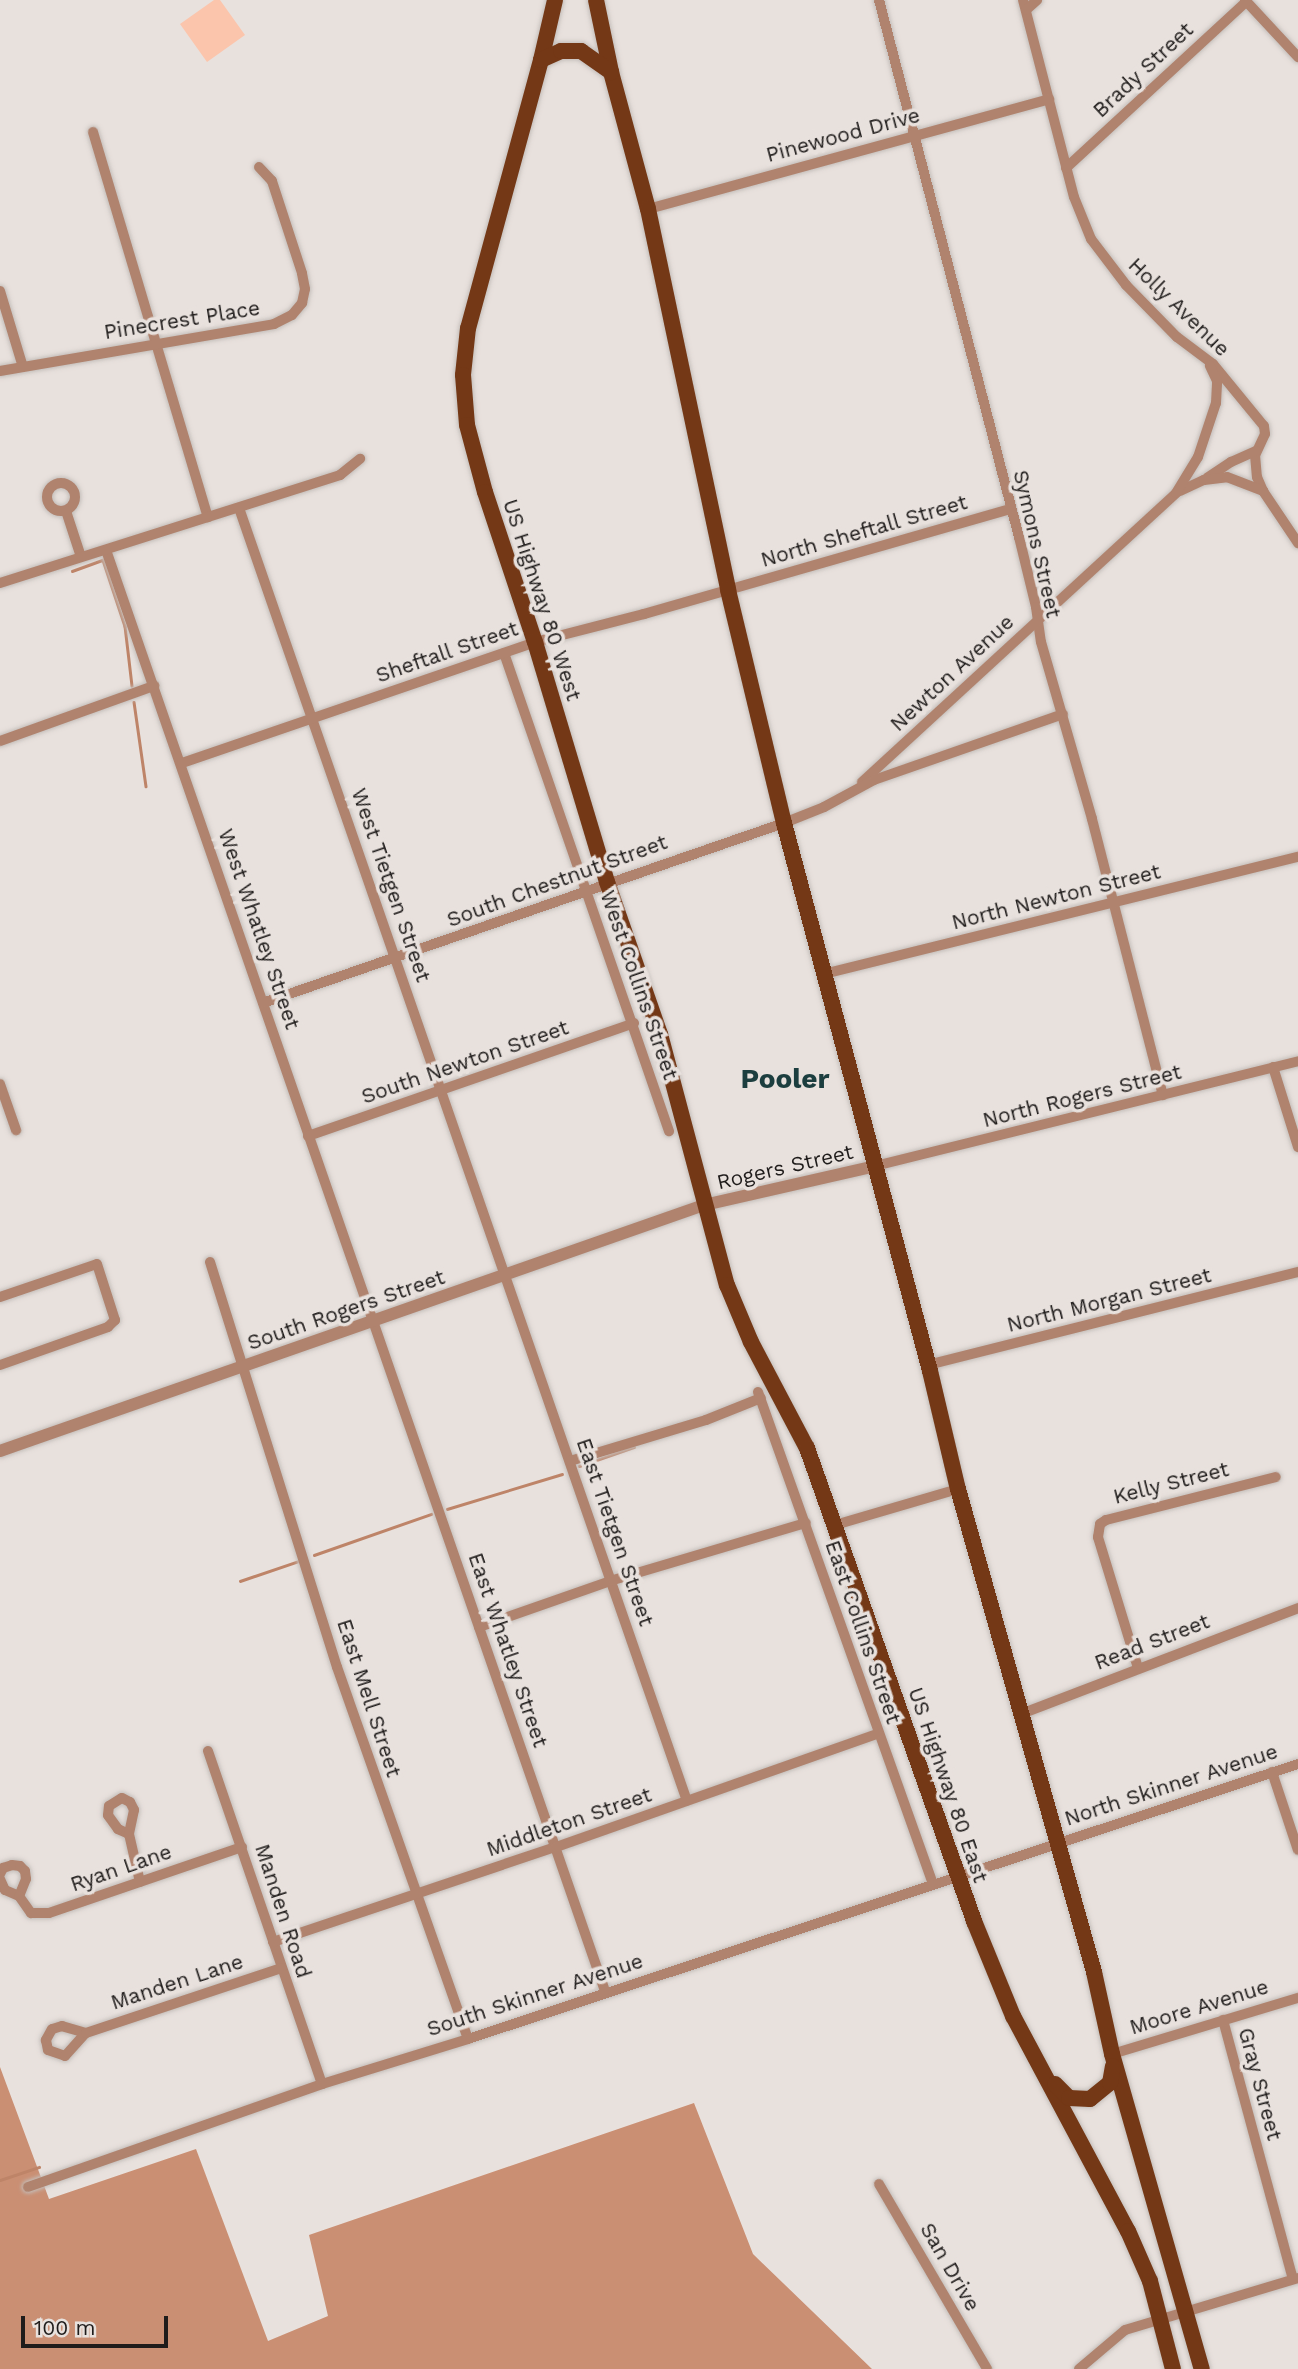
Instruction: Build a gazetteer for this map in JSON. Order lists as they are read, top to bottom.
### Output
{
  "streets": {
    "main road": ["US Highway 80 West", "US Highway 80 East"],
    "street": [
      "Brady Street",
      "Pinewood Drive",
      "Holly Avenue",
      "Pinecrest Place",
      "North Sheftall Street",
      "Symons Street",
      "Sheftall Street",
      "Newton Avenue",
      "South Chestnut Street",
      "West Tietgen Street",
      "North Newton Street",
      "West Whatley Street",
      "West Collins Street",
      "South Newton Street",
      "North Rogers Street",
      "Rogers Street",
      "North Morgan Street",
      "South Rogers Street",
      "Kelly Street",
      "East Tietgen Street",
      "East Collins Street",
      "Read Street",
      "East Whatley Street",
      "East Mell Street",
      "North Skinner Avenue",
      "Middleton Street",
      "Ryan Lane",
      "Manden Road",
      "Manden Lane",
      "South Skinner Avenue",
      "Moore Avenue",
      "Gray Street",
      "San Drive"
    ]
  },
  "crossings": [
    ["Brady Street", "Holly Avenue"],
    ["Pinewood Drive", "Holly Avenue"],
    ["Pinewood Drive", "Symons Street"],
    ["Holly Avenue", "Newton Avenue"],
    ["North Sheftall Street", "Symons Street"],
    ["North Sheftall Street", "Sheftall Street"],
    ["Symons Street", "Newton Avenue"],
    ["Symons Street", "South Chestnut Street"],
    ["Symons Street", "North Newton Street"],
    ["Symons Street", "North Rogers Street"],
    ["US Highway 80 West", "Sheftall Street"],
    ["US Highway 80 West", "South Chestnut Street"],
    ["US Highway 80 West", "Rogers Street"],
    ["US Highway 80 West", "South Rogers Street"],
    ["US Highway 80 West", "US Highway 80 East"],
    ["Sheftall Street", "West Tietgen Street"],
    ["Sheftall Street", "West Whatley Street"],
    ["Sheftall Street", "West Collins Street"],
    ["Newton Avenue", "South Chestnut Street"],
    ["South Chestnut Street", "West Tietgen Street"],
    ["South Chestnut Street", "West Whatley Street"],
    ["South Chestnut Street", "West Collins Street"],
    ["West Tietgen Street", "South Newton Street"],
    ["West Tietgen Street", "South Rogers Street"],
    ["West Tietgen Street", "East Tietgen Street"],
    ["West Whatley Street", "South Newton Street"],
    ["West Whatley Street", "South Rogers Street"],
    ["West Whatley Street", "East Whatley Street"],
    ["West Collins Street", "South Newton Street"],
    ["North Rogers Street", "Rogers Street"],
    ["Rogers Street", "South Rogers Street"],
    ["Rogers Street", "US Highway 80 East"],
    ["South Rogers Street", "East Tietgen Street"],
    ["South Rogers Street", "East Whatley Street"],
    ["South Rogers Street", "East Mell Street"],
    ["South Rogers Street", "US Highway 80 East"],
    ["Kelly Street", "Read Street"],
    ["East Tietgen Street", "East Collins Street"],
    ["East Tietgen Street", "Middleton Street"],
    ["East Collins Street", "Middleton Street"],
    ["East Collins Street", "South Skinner Avenue"],
    ["East Whatley Street", "Middleton Street"],
    ["East Whatley Street", "South Skinner Avenue"],
    ["East Mell Street", "Middleton Street"],
    ["East Mell Street", "South Skinner Avenue"],
    ["US Highway 80 East", "South Skinner Avenue"],
    ["North Skinner Avenue", "South Skinner Avenue"],
    ["Middleton Street", "Manden Road"],
    ["Ryan Lane", "Manden Road"],
    ["Manden Road", "Manden Lane"],
    ["Manden Road", "South Skinner Avenue"],
    ["Moore Avenue", "Gray Street"]
  ],
  "districts": ["Pooler"],
  "scale_bar": "100 m"
}
